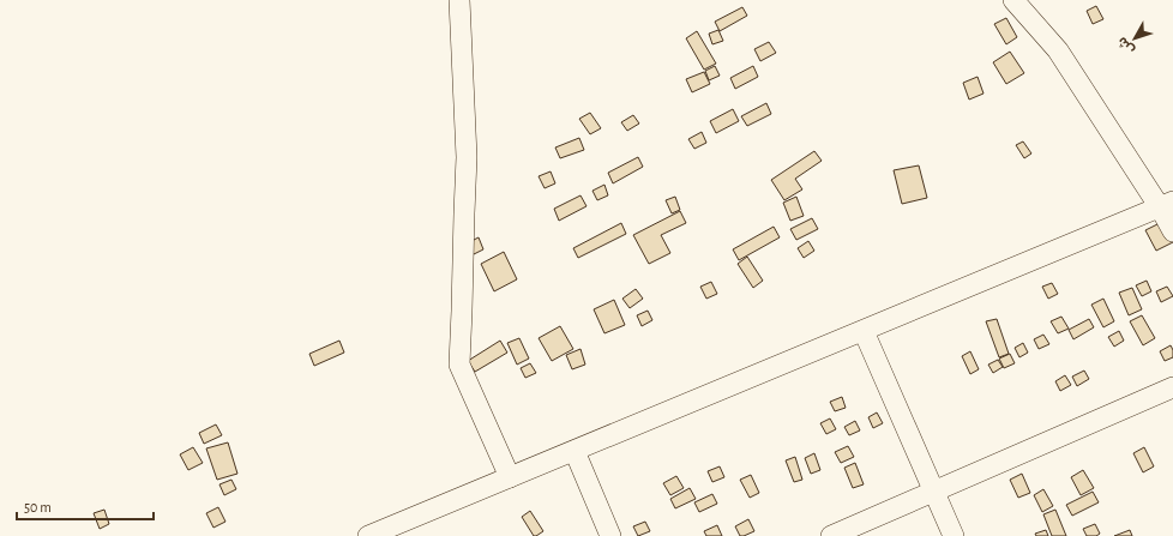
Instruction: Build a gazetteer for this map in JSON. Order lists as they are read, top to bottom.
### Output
{
  "scale_bar": "50 m",
  "north": "bottom left"
}
